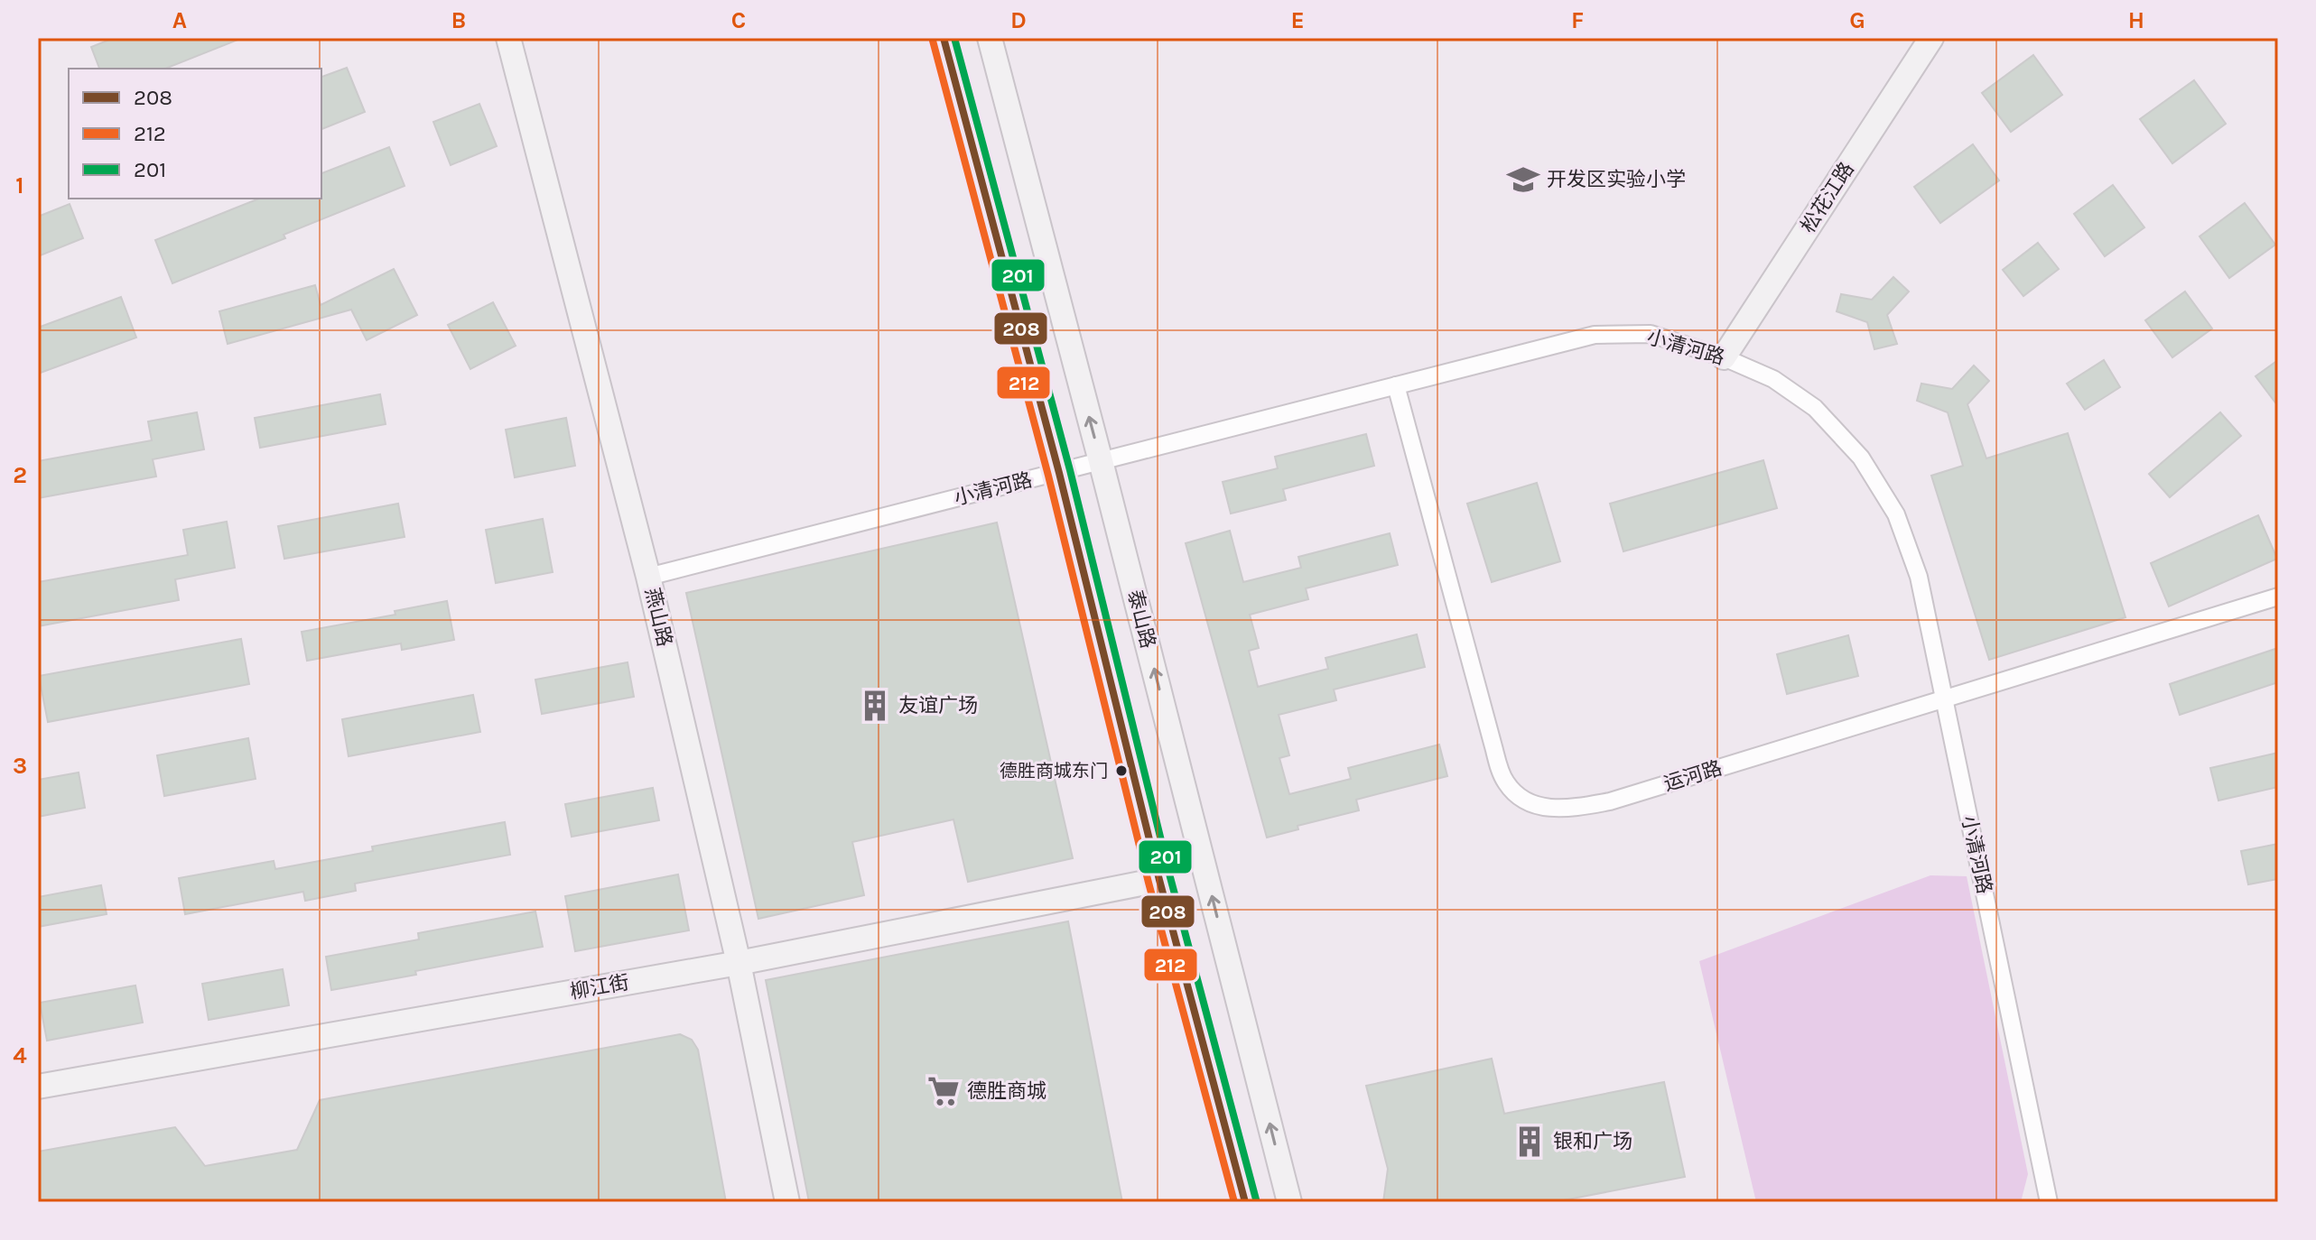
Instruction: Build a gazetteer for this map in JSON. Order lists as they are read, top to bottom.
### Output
{
  "streets": {
    "street": [
      "松花江路",
      "小清河路",
      "燕山路",
      "泰山路",
      "运河路",
      "柳江街"
    ]
  },
  "crossings": [
    ["松花江路", "小清河路"],
    ["小清河路", "燕山路"],
    ["小清河路", "泰山路"],
    ["小清河路", "运河路"],
    ["燕山路", "柳江街"]
  ],
  "places": {
    "school or university": ["开发区实验小学"],
    "building": ["友谊广场", "银和广场"],
    "other": ["德胜商城东门"],
    "supermarket": ["德胜商城"]
  },
  "lines": ["transit line 208", "transit line 201", "transit line 212"],
  "legend": ["208", "212", "201"],
  "grid": {
    "columns": [
      "A",
      "B",
      "C",
      "D",
      "E",
      "F",
      "G",
      "H"
    ],
    "rows": [
      "1",
      "2",
      "3",
      "4"
    ]
  }
}
